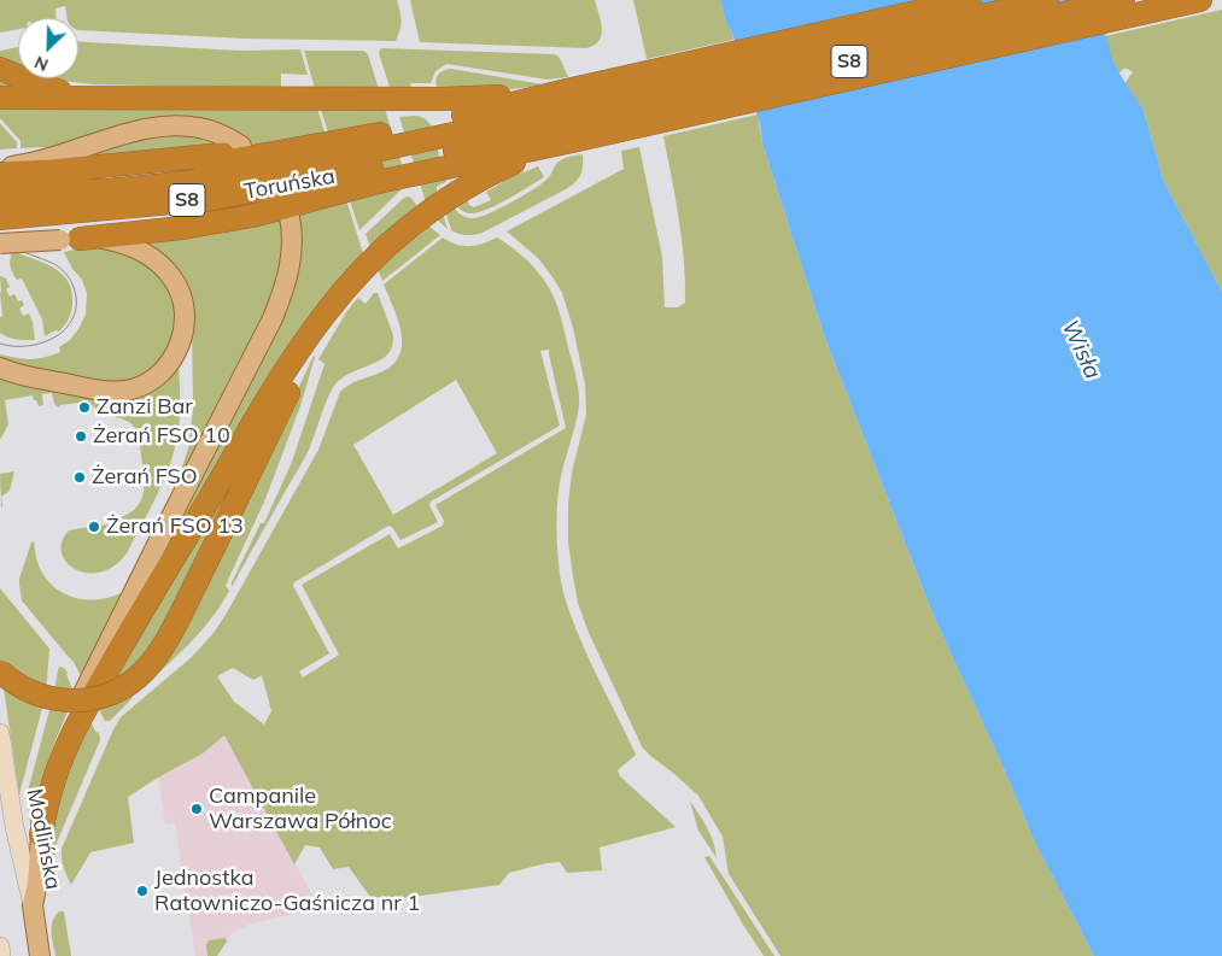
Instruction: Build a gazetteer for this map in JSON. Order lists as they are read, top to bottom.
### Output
{
  "streets": {
    "highway": ["S8", "Toruńska"],
    "main road": ["Modlińska"]
  },
  "crossings": [
    ["S8", "Toruńska"]
  ],
  "water": ["Wisła"],
  "places": [
    "Zanzi Bar",
    "Żerań FSO 10",
    "Żerań FSO",
    "Żerań FSO 13",
    "Campanile Warszawa Północ",
    "Jednostka Ratowniczo-Gaśnicza nr 1"
  ],
  "north": "bottom left"
}
